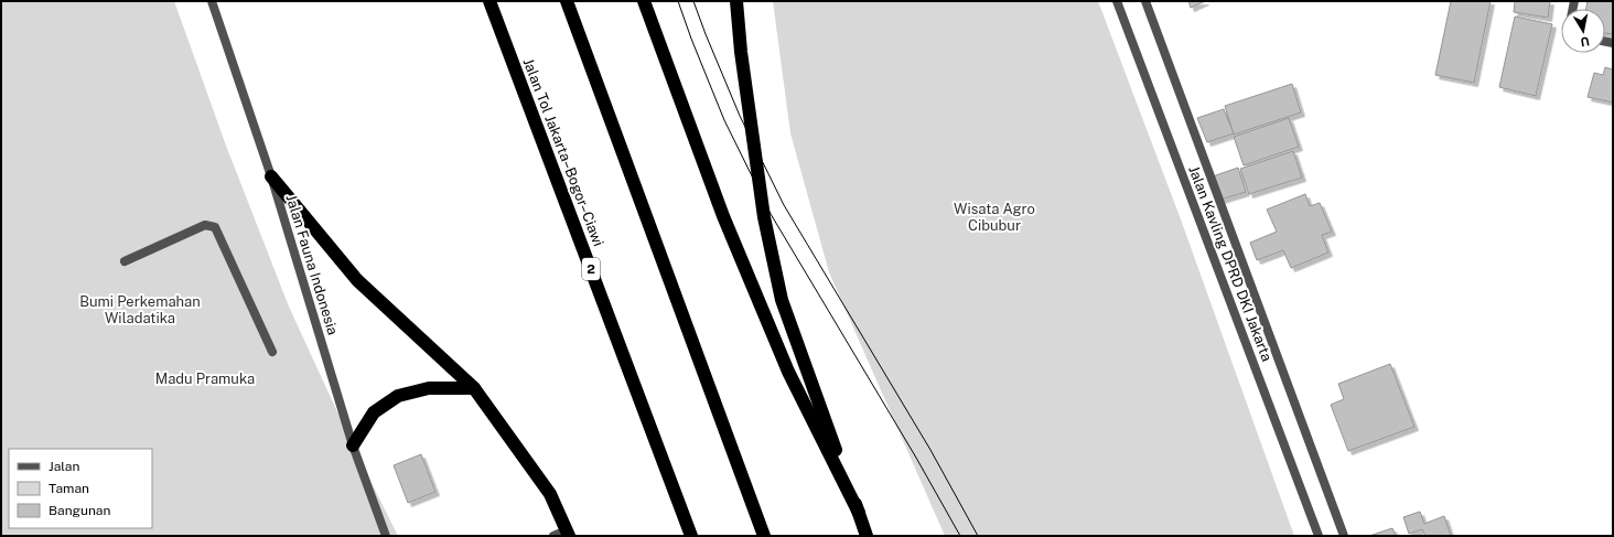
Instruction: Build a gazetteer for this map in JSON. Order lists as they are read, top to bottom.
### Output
{
  "streets": {
    "highway": ["Jalan Tol Jakarta–Bogor–Ciawi", "2"],
    "street": ["Jalan Kavling DPRD DKI Jakarta", "Jalan Fauna Indonesia"]
  },
  "parks": ["Wisata Agro Cibubur", "Bumi Perkemahan Wiladatika", "Madu Pramuka"],
  "legend": ["Jalan", "Taman", "Bangunan"],
  "north": "bottom"
}
